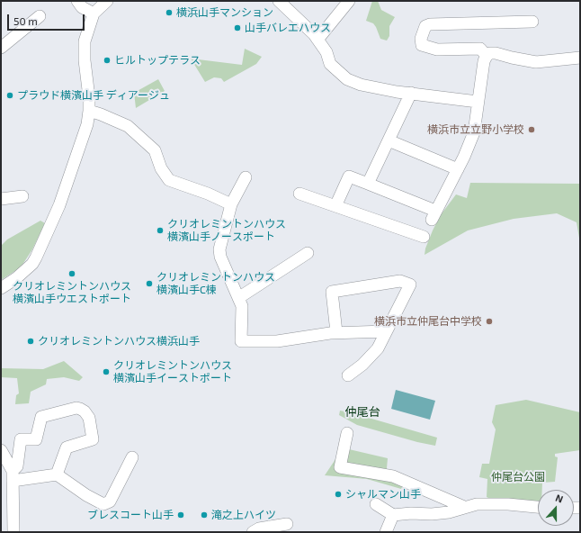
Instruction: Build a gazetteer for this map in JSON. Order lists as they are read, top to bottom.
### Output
{
  "districts": ["仲尾台"],
  "parks": ["仲尾台公園"],
  "places": [
    "横浜山手マンション",
    "山手バレエハウス",
    "ヒルトップテラス",
    "プラウド横濱山手 ディアージュ",
    "横浜市立立野小学校",
    "クリオレミントンハウス 横濱山手ノースポート",
    "クリオレミントンハウス 横濱山手ウエストポート",
    "クリオレミントンハウス 横濱山手C棟",
    "横浜市立仲尾台中学校",
    "クリオレミントンハウス横浜山手",
    "クリオレミントンハウス 横濱山手イーストポート",
    "シャルマン山手",
    "ブレスコート山手",
    "滝之上ハイツ"
  ],
  "scale_bar": "50 m",
  "north": "top"
}
